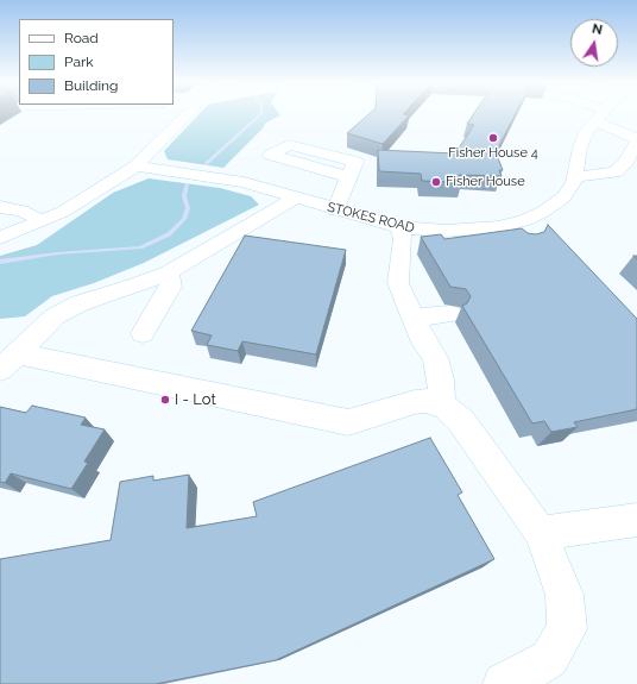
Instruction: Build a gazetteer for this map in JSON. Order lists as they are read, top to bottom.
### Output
{
  "streets": {
    "street": ["STOKES ROAD"]
  },
  "places": ["Fisher House 4", "Fisher House", "I - Lot"],
  "legend": ["Road", "Park", "Building"],
  "north": "top"
}
